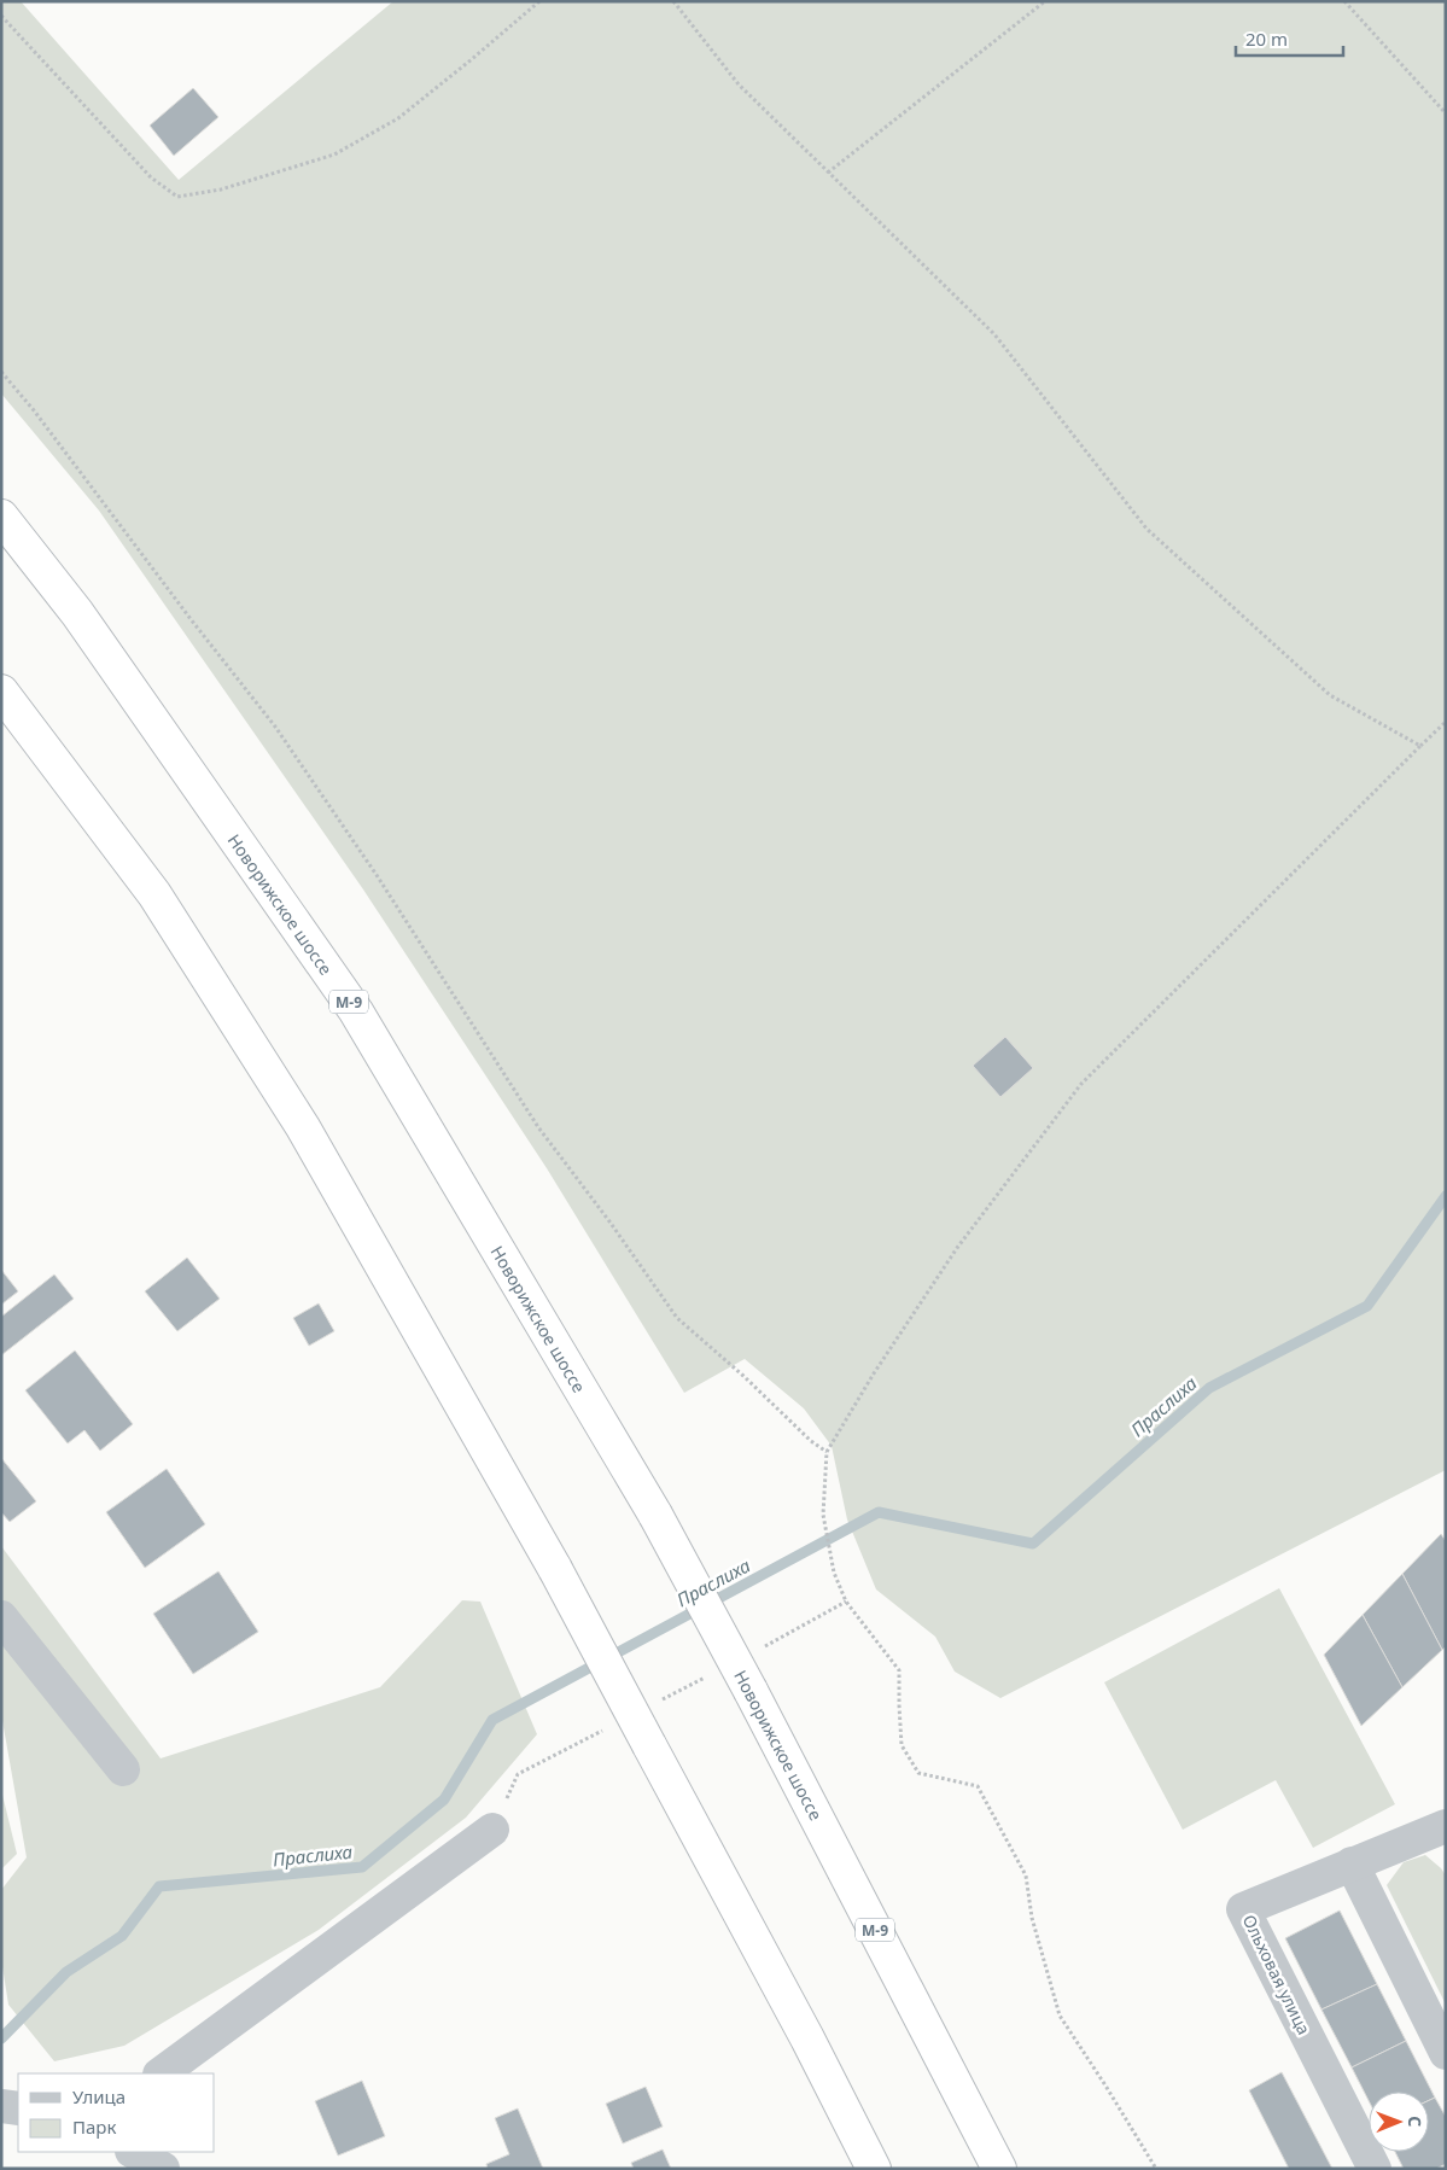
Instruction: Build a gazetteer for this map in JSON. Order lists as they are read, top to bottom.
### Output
{
  "streets": {
    "highway": ["Новорижское шоссе", "М-9"],
    "street": ["Ольховая улица"]
  },
  "water": ["Праслиха"],
  "legend": ["Улица", "Парк"],
  "scale_bar": "20 m",
  "north": "right"
}
